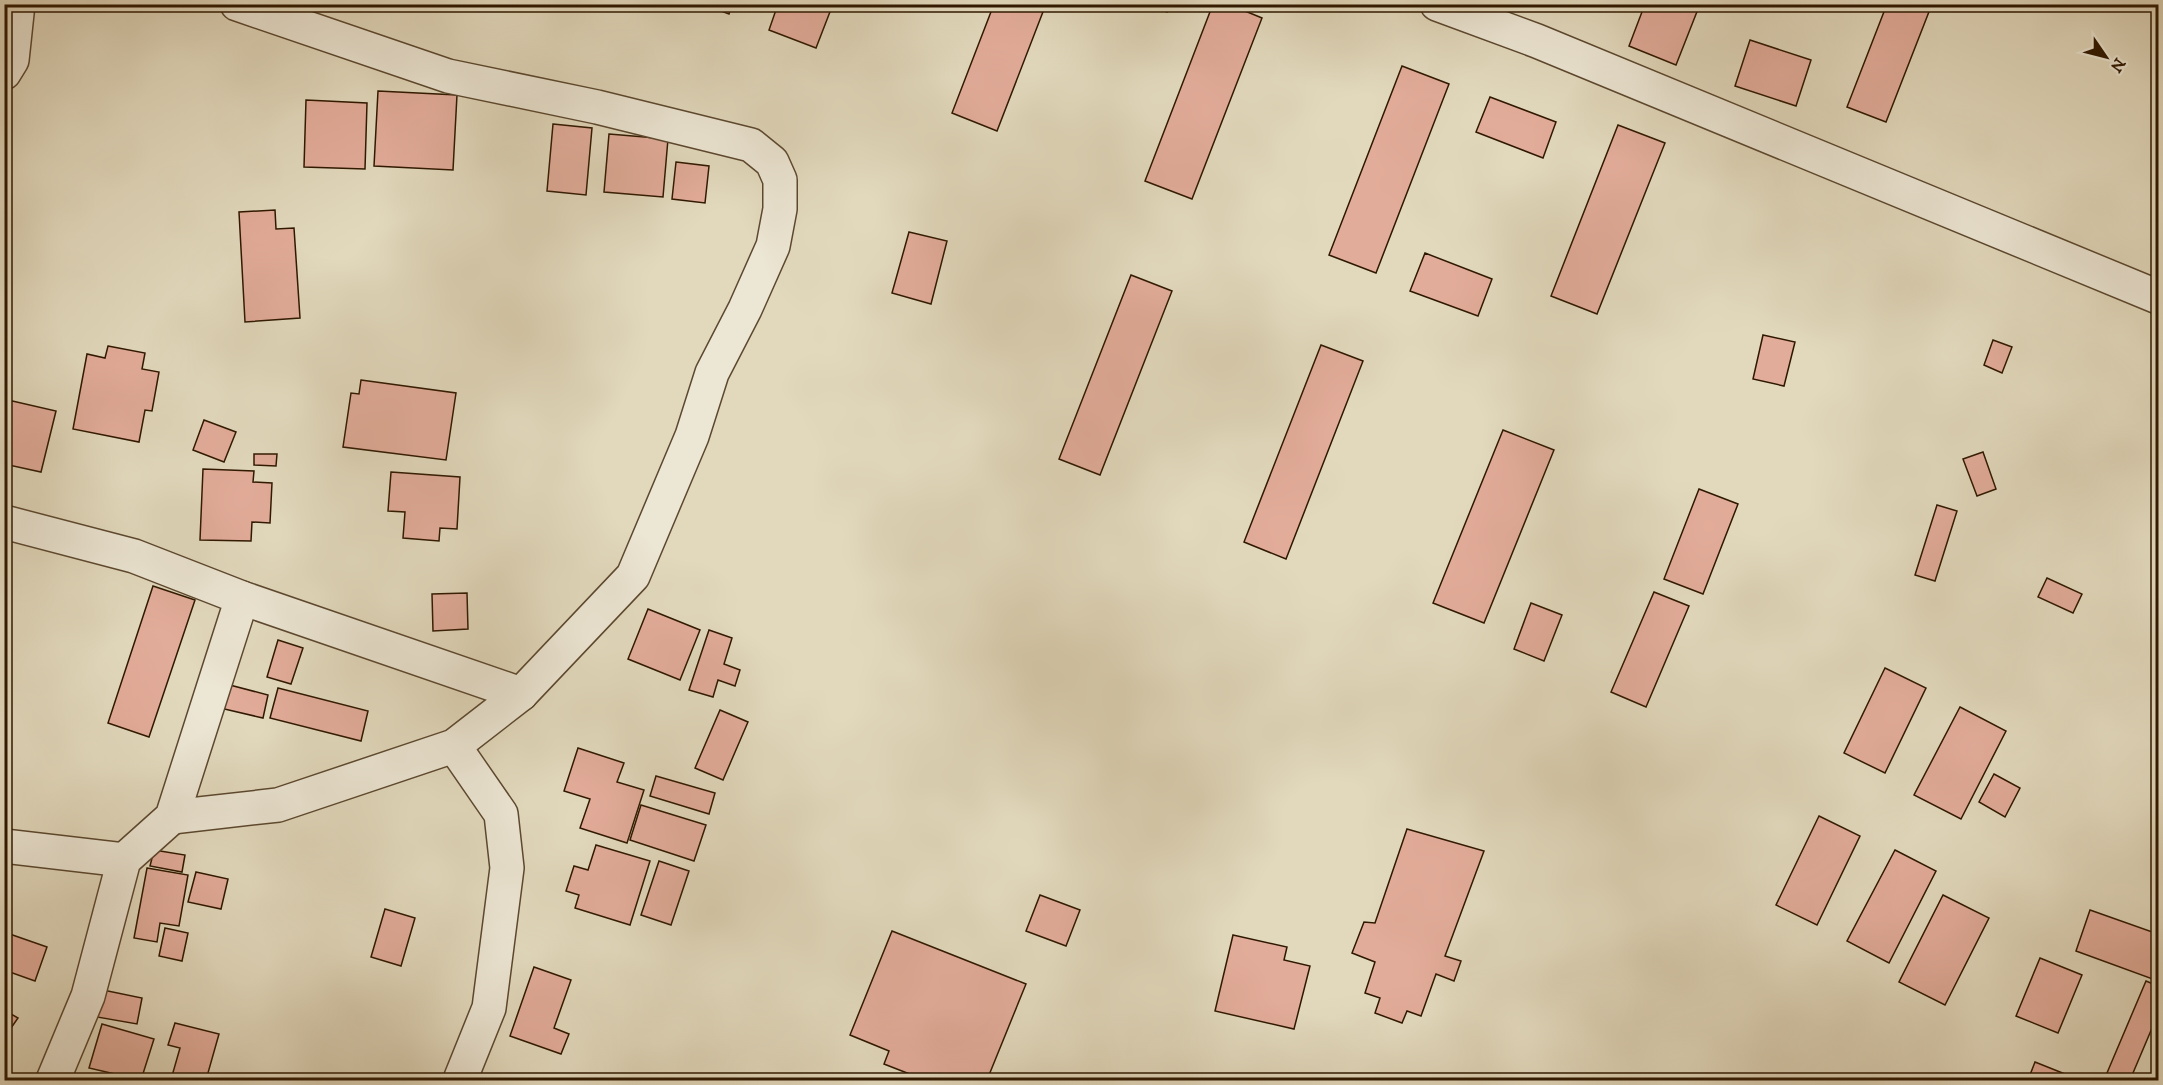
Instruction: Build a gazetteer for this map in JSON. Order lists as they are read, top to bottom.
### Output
{
  "north": "bottom right"
}
